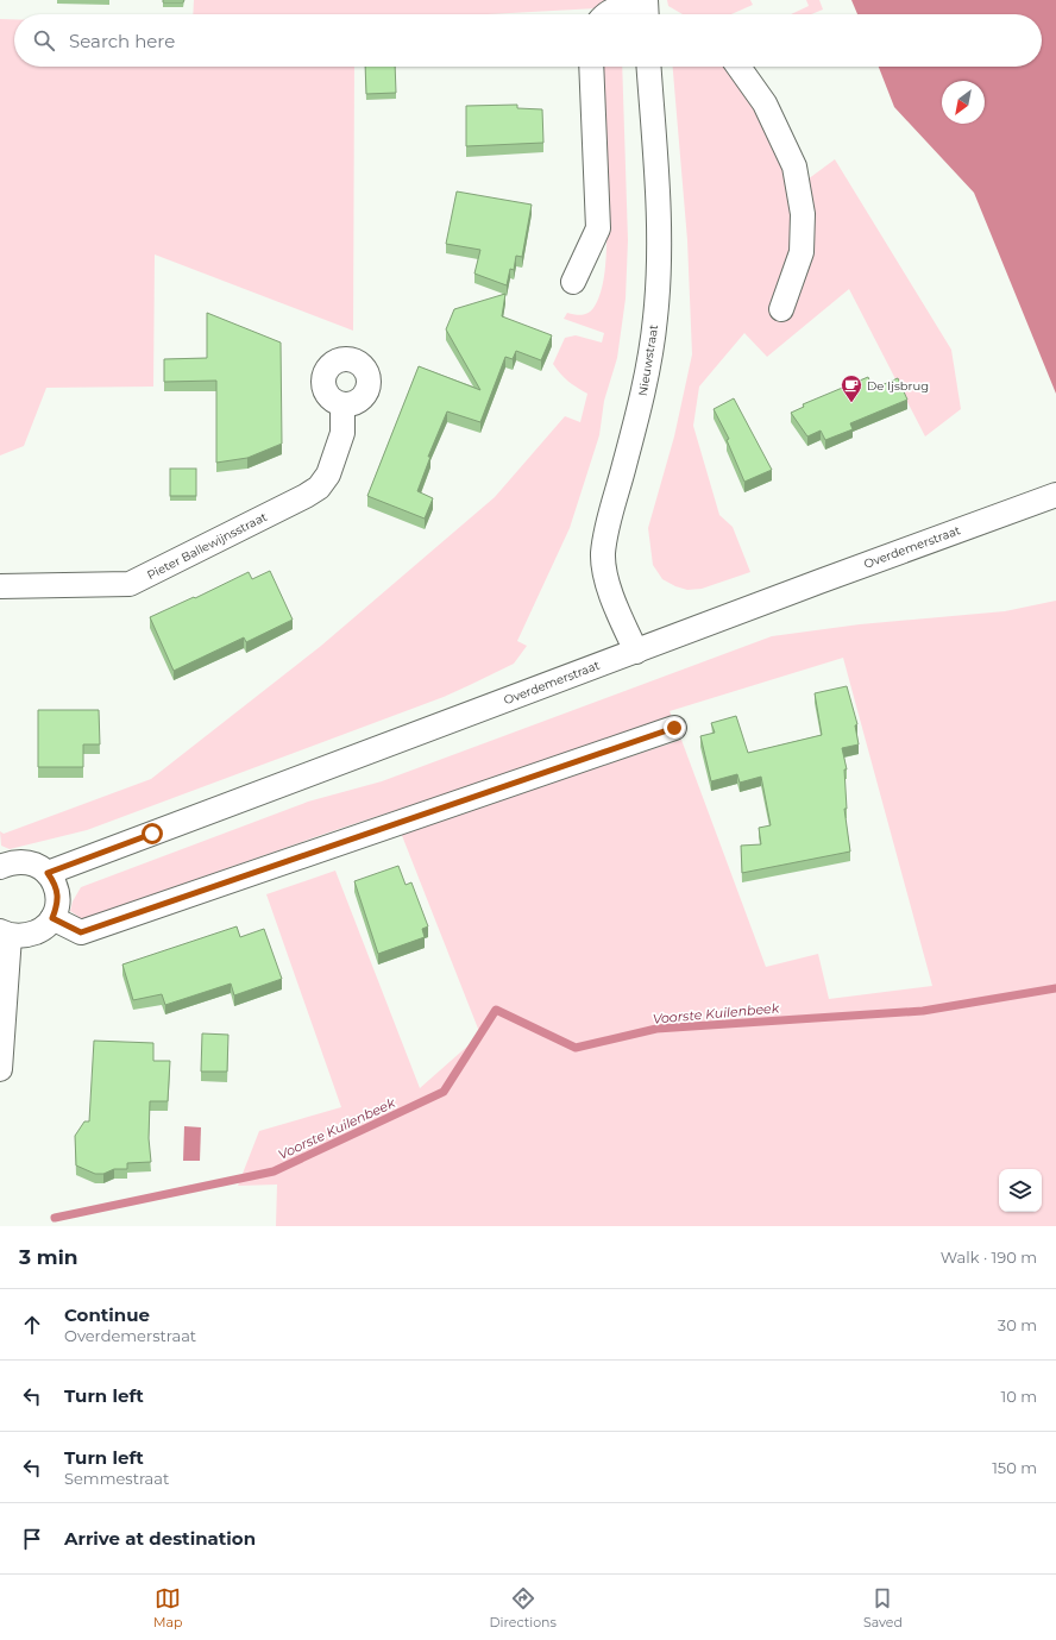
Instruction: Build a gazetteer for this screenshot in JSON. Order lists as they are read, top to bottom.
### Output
{
  "streets": {
    "street": ["Nieuwstraat", "Pieter Ballewijnsstraat", "Overdemerstraat"]
  },
  "crossings": [
    ["Nieuwstraat", "Overdemerstraat"]
  ],
  "water": ["Voorste Kuilenbeek"],
  "places": {
    "cafe": ["De Ijsbrug"]
  },
  "north": "bottom left",
  "page": {
    "search": "Search here",
    "heading": ["3 min", "Walk · 190 m"],
    "list": [
      ["Continue", "Overdemerstraat", "30 m"],
      ["Turn left", "10 m"],
      ["Turn left", "Semmestraat", "150 m"],
      "Arrive at destination"
    ],
    "nav": ["Map", "Directions", "Saved"]
  }
}
